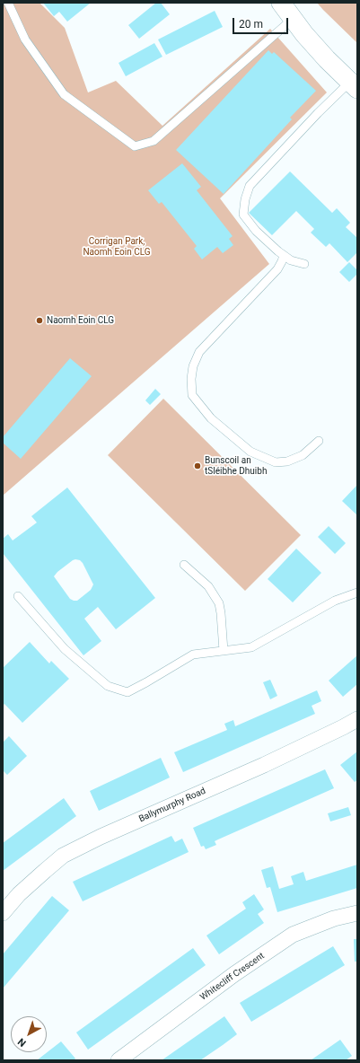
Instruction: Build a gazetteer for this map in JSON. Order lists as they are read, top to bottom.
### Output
{
  "streets": {
    "street": ["Ballymurphy Road", "Whitecliff Crescent"]
  },
  "parks": ["Corrigan Park, Naomh Eoin CLG"],
  "places": ["Naomh Eoin CLG", "Bunscoil an tSléibhe Dhuibh"],
  "scale_bar": "20 m",
  "north": "bottom left"
}
